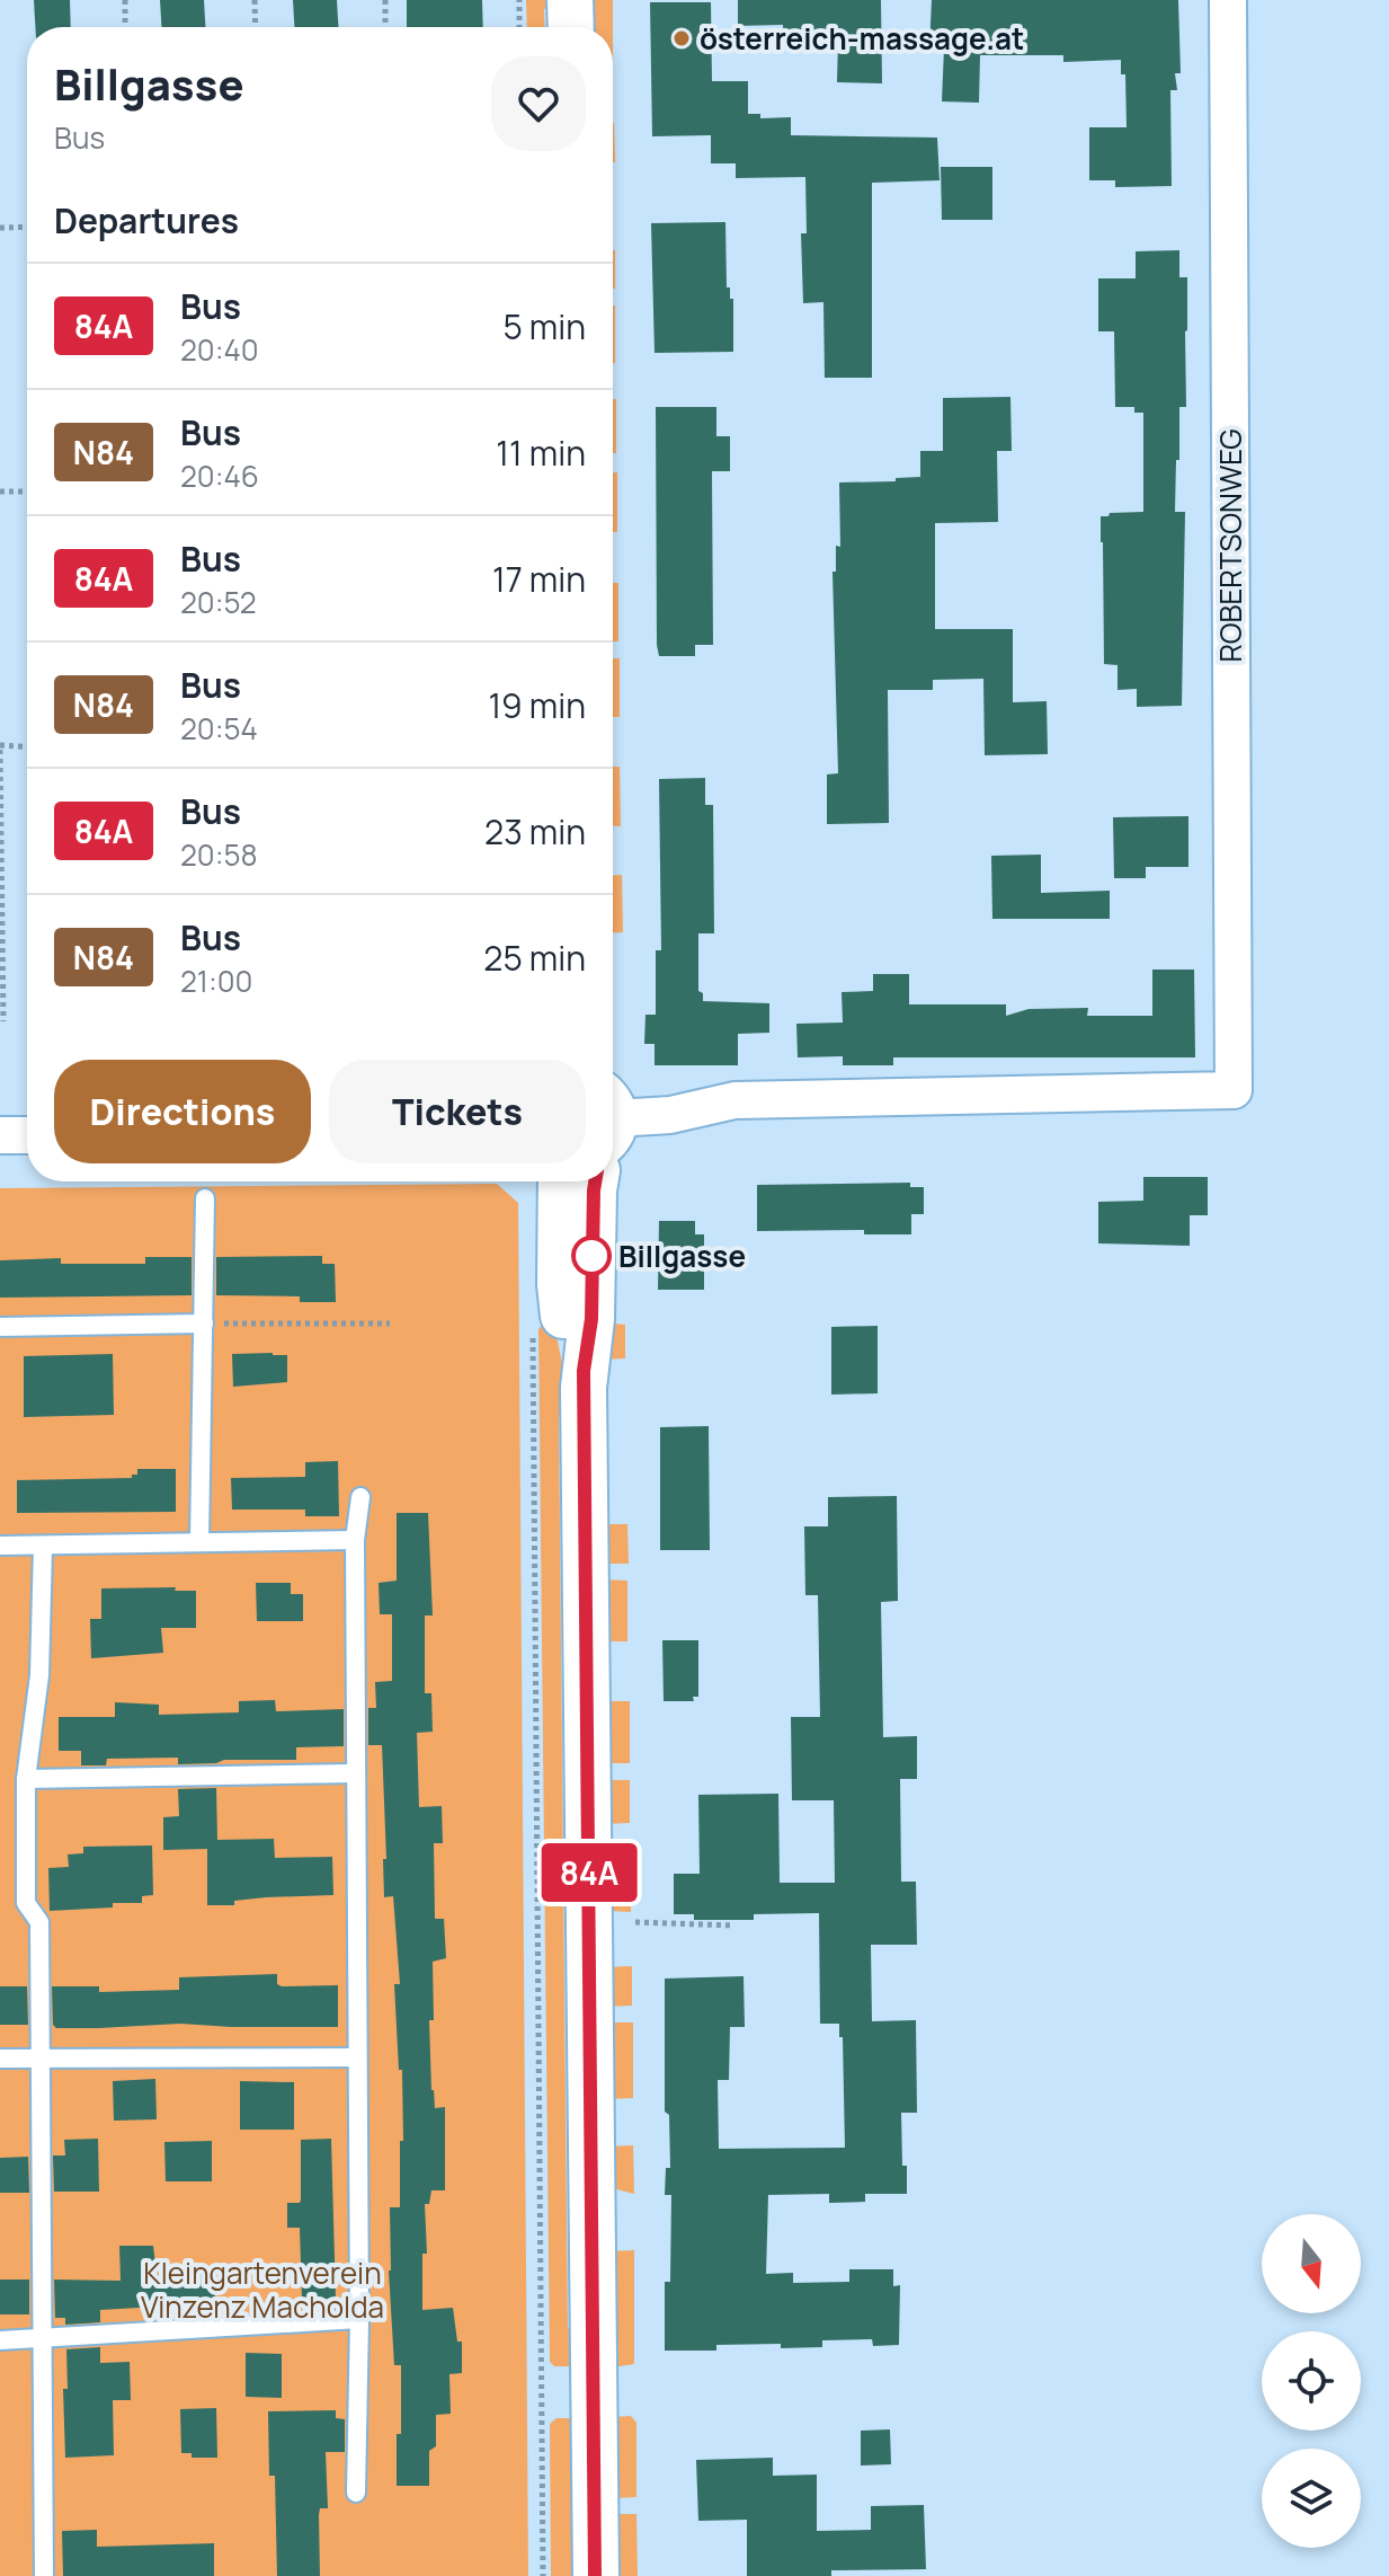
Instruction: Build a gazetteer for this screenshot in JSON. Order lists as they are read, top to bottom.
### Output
{
  "streets": {
    "street": ["ROBERTSONWEG"]
  },
  "parks": ["Kleingartenverein Vinzenz Macholda"],
  "places": ["österreich-massage.at", "Billgasse"],
  "lines": ["bus line 84A"],
  "north": "bottom",
  "page": {
    "on_map": "84A",
    "heading": [
      ["Billgasse", "Bus"],
      "Departures"
    ],
    "list": [
      {
        "mark": "84A",
        "name": "Bus",
        "note": "20:40",
        "value": "5 min"
      },
      {
        "mark": "N84",
        "name": "Bus",
        "note": "20:46",
        "value": "11 min"
      },
      {
        "mark": "84A",
        "name": "Bus",
        "note": "20:52",
        "value": "17 min"
      },
      {
        "mark": "N84",
        "name": "Bus",
        "note": "20:54",
        "value": "19 min"
      },
      {
        "mark": "84A",
        "name": "Bus",
        "note": "20:58",
        "value": "23 min"
      },
      {
        "mark": "N84",
        "name": "Bus",
        "note": "21:00",
        "value": "25 min"
      }
    ],
    "buttons": ["Directions", "Tickets"]
  }
}
